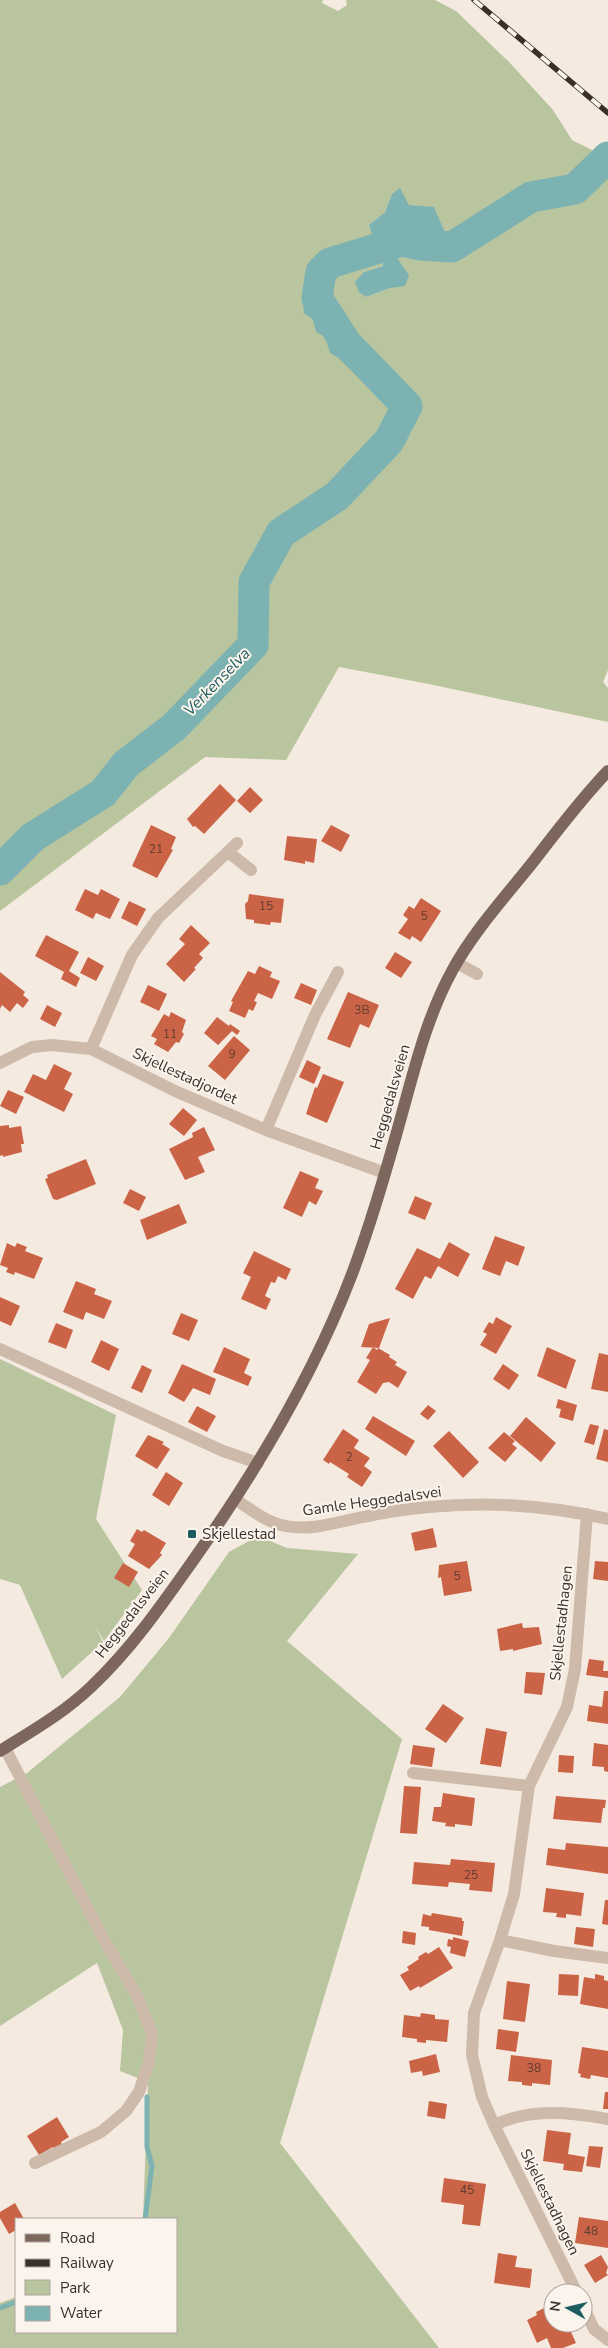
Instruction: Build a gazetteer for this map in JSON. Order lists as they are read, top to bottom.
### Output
{
  "streets": {
    "main road": ["Heggedalsveien"],
    "street": ["Skjellestadjordet", "Gamle Heggedalsvei", "Skjellestadhagen"]
  },
  "crossings": [
    ["Skjellestadjordet", "Heggedalsveien"],
    ["Heggedalsveien", "Gamle Heggedalsvei"],
    ["Gamle Heggedalsvei", "Skjellestadhagen"]
  ],
  "water": ["Verkenselva"],
  "places": {
    "transit": ["Skjellestad"]
  },
  "house_numbers": [
    "21",
    "15",
    "5",
    "3B",
    "11",
    "9",
    "2",
    "5",
    "25",
    "38",
    "45",
    "48"
  ],
  "legend": [
    "Road",
    "Railway",
    "Park",
    "Water"
  ],
  "north": "left"
}
